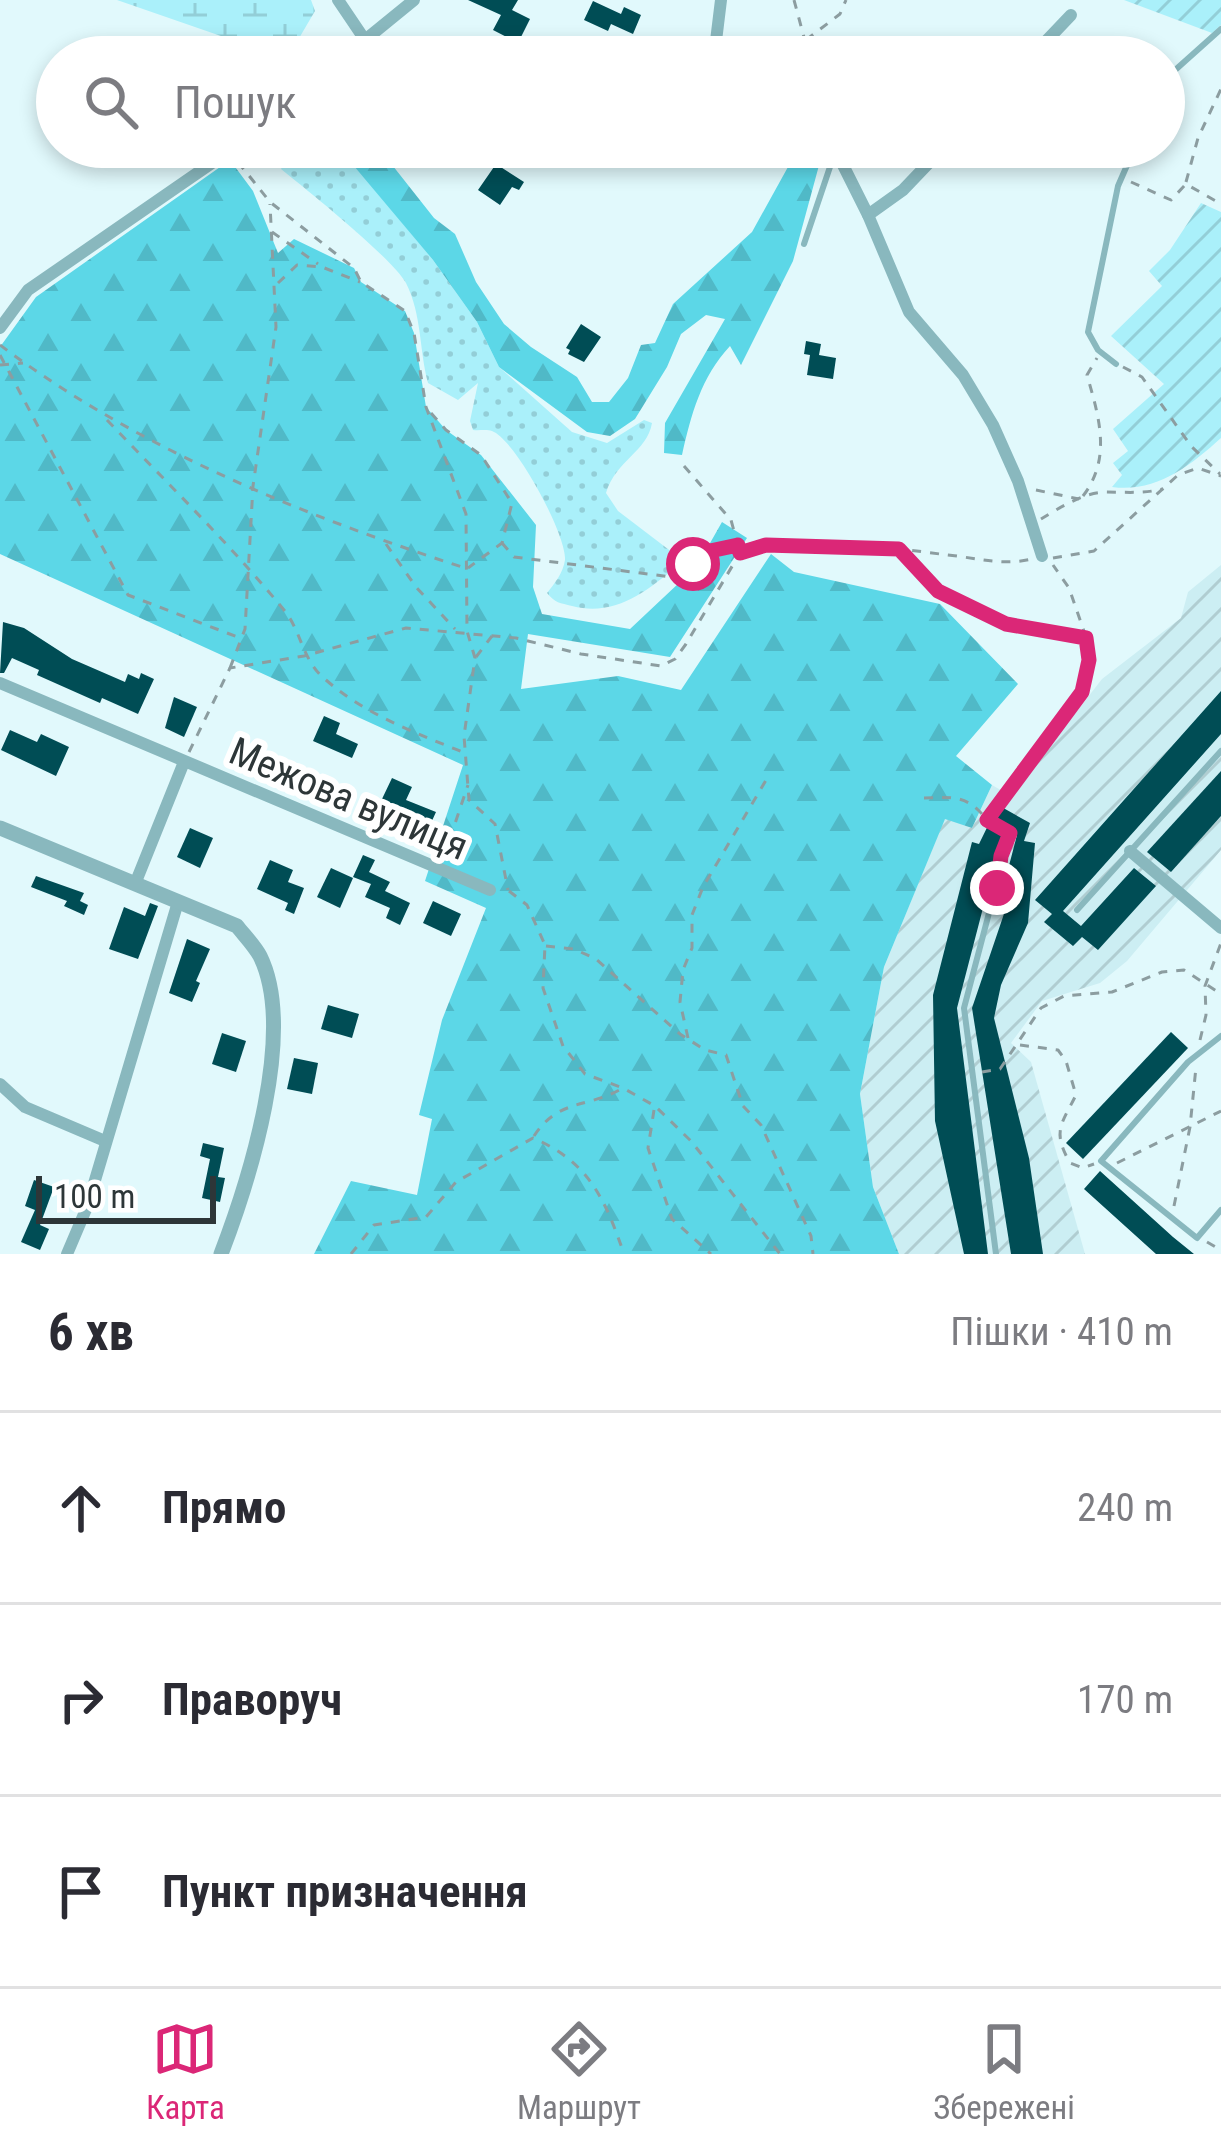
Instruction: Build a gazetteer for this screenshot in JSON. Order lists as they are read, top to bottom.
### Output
{
  "streets": {
    "street": ["Межова вулиця"]
  },
  "scale_bar": "100 m",
  "page": {
    "search": "Пошук",
    "scale": "100 m",
    "heading": ["6 хв", "Пішки · 410 m"],
    "list": [
      ["Прямо", "240 m"],
      ["Праворуч", "170 m"],
      "Пункт призначення"
    ],
    "nav": ["Карта", "Маршрут", "Збережені"]
  }
}
